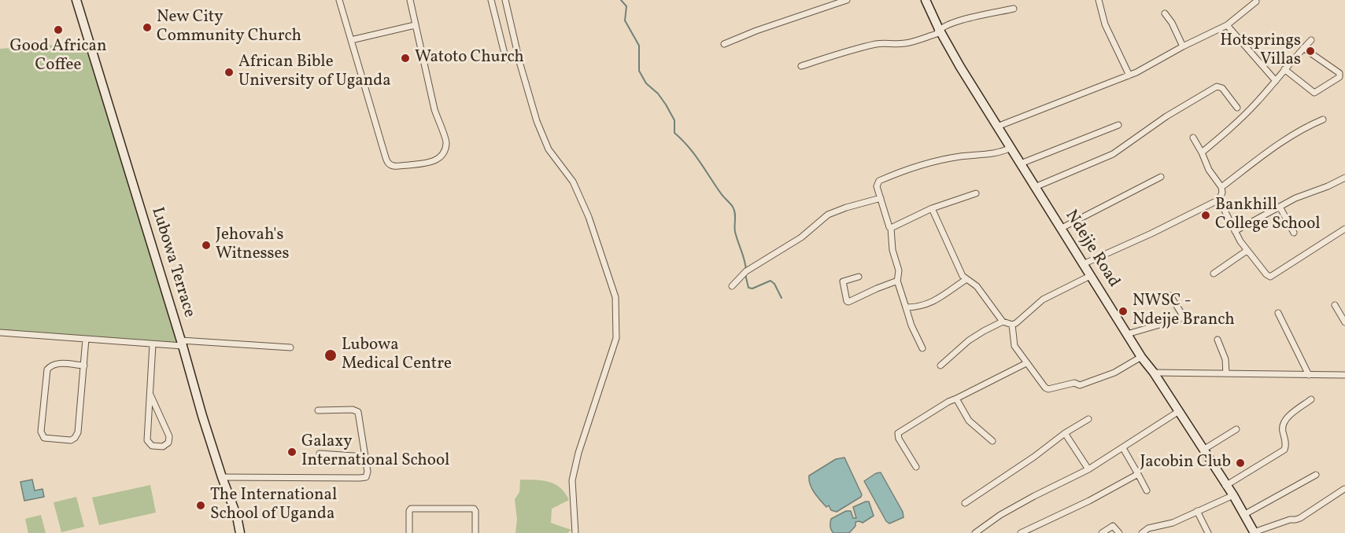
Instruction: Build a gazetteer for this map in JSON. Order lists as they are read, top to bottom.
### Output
{
  "streets": {
    "street": ["Ndejje Road", "Lubowa Terrace"]
  },
  "places": [
    "New City Community Church",
    "Good African Coffee",
    "Hotsprings Villas",
    "Watoto Church",
    "African Bible University of Uganda",
    "Bankhill College School",
    "Jehovah's Witnesses",
    "NWSC - Ndejje Branch",
    "Lubowa Medical Centre",
    "Galaxy International School",
    "Jacobin Club",
    "The International School of Uganda"
  ]
}
